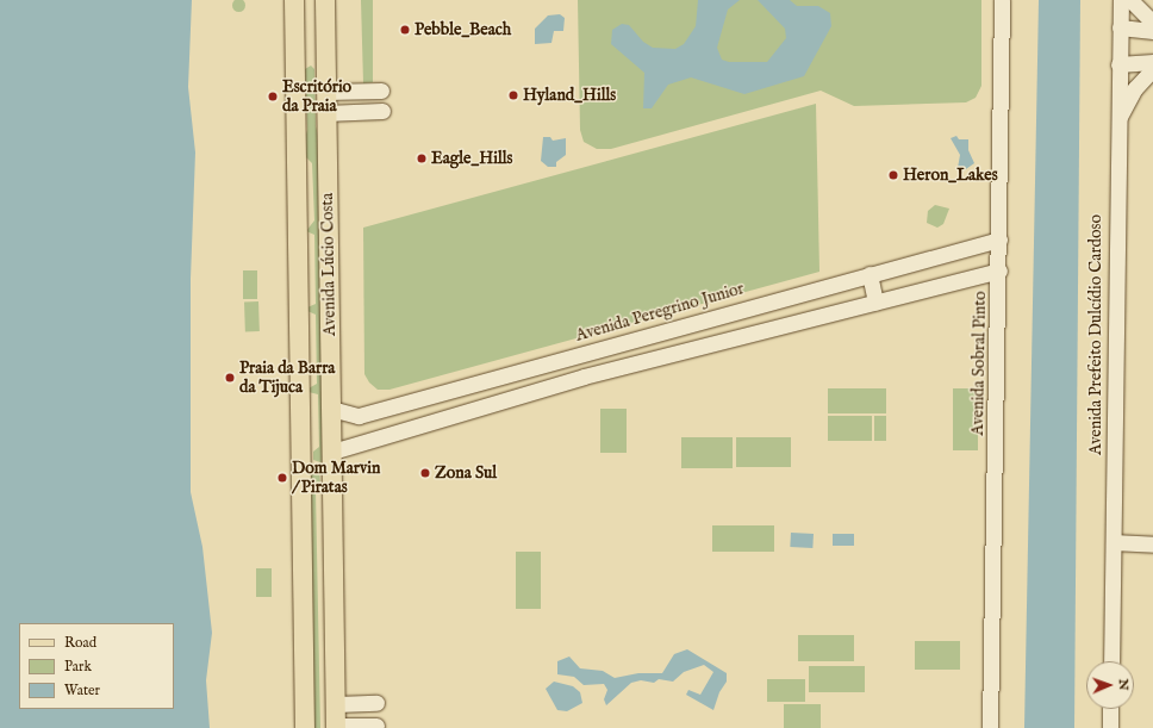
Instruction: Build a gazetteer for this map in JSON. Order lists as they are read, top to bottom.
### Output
{
  "streets": {
    "main road": ["Avenida Lúcio Costa"],
    "street": ["Avenida Peregrino Junior", "Avenida Prefeito Dulcídio Cardoso", "Avenida Sobral Pinto"]
  },
  "crossings": [
    ["Avenida Lúcio Costa", "Avenida Peregrino Junior"],
    ["Avenida Peregrino Junior", "Avenida Sobral Pinto"]
  ],
  "places": [
    "Pebble_Beach",
    "Hyland_Hills",
    "Escritório da Praia",
    "Eagle_Hills",
    "Heron_Lakes",
    "Praia da Barra da Tijuca",
    "Zona Sul",
    "Dom Marvin / Piratas"
  ],
  "legend": ["Road", "Park", "Water"],
  "north": "right"
}
